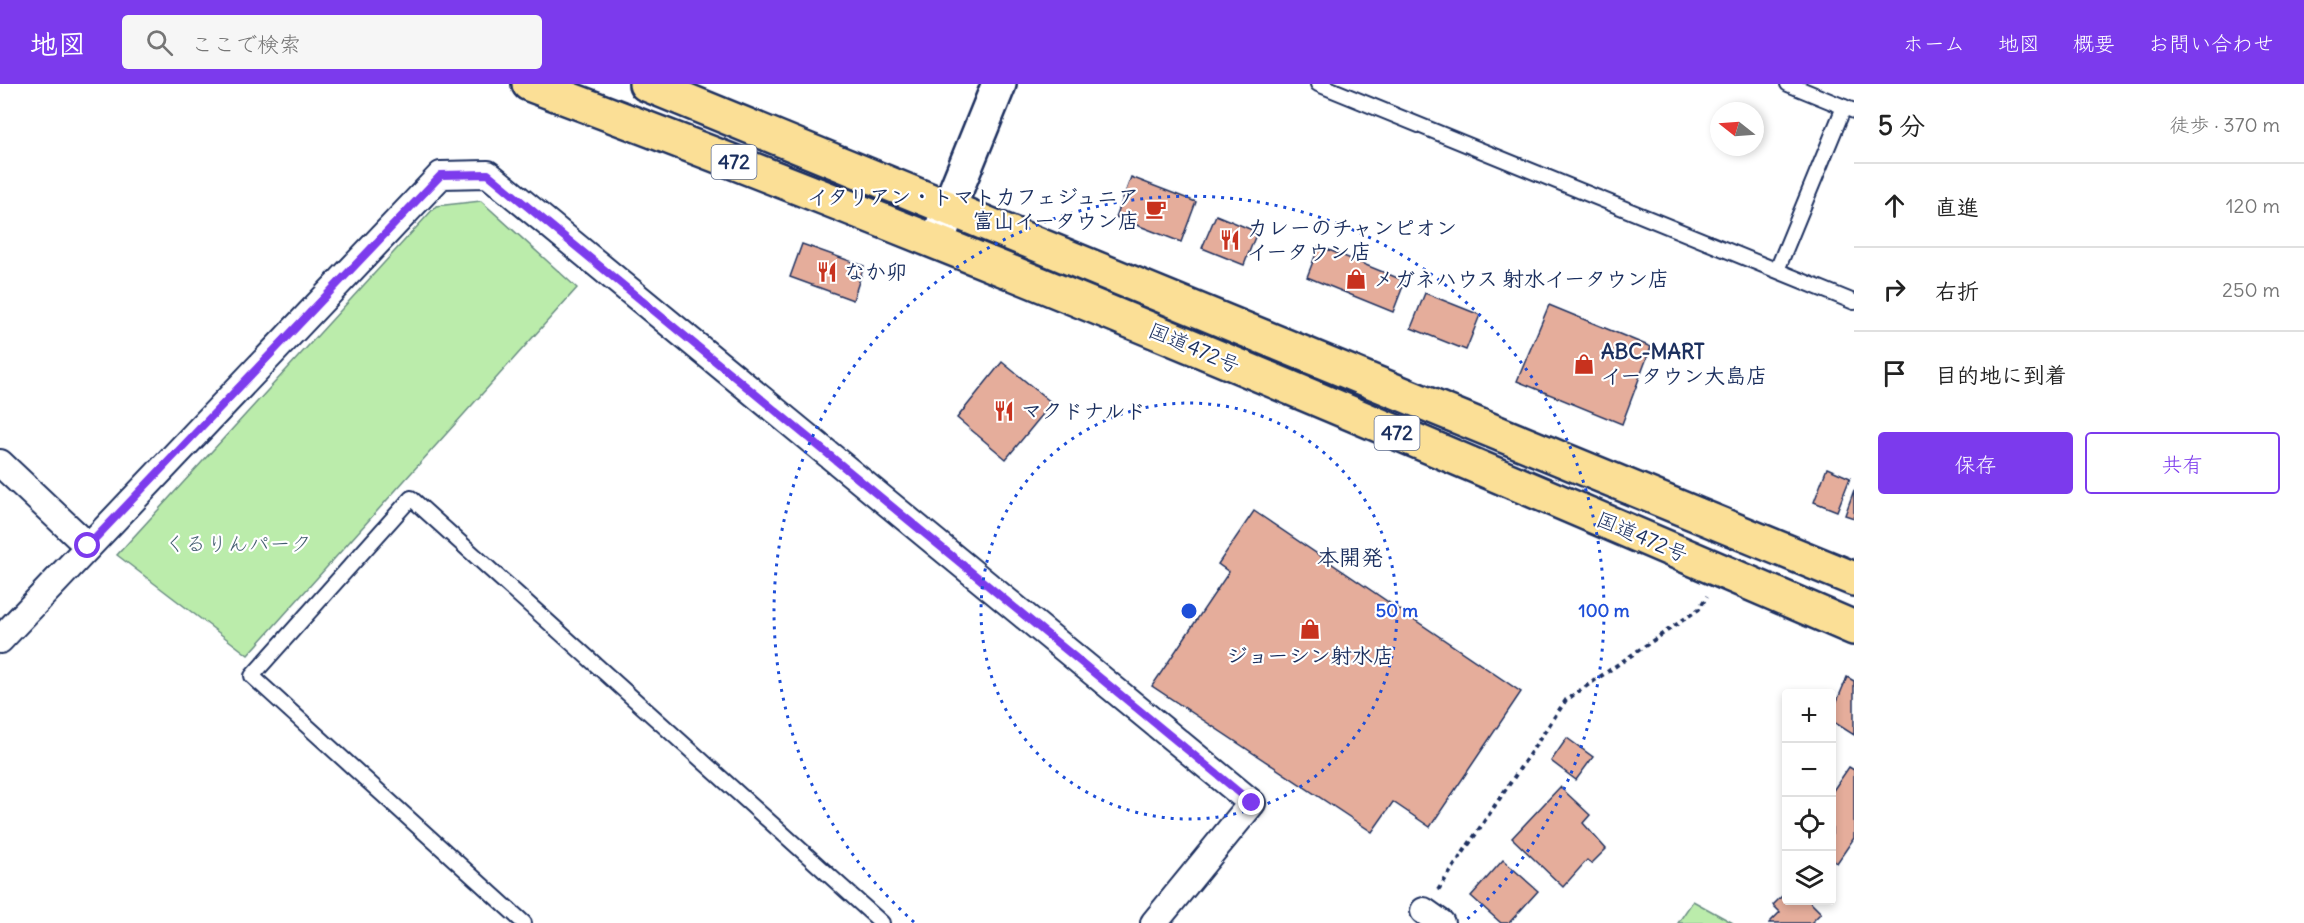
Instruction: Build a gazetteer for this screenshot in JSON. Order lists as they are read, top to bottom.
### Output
{
  "streets": {
    "highway": ["472", "国道472号"]
  },
  "districts": ["本開発"],
  "parks": ["くるりんパーク"],
  "places": {
    "cafe": ["イタリアン・トマトカフェジュニア 富山イータウン店"],
    "restaurant": ["カレーのチャンピオン イータウン店", "なか卯", "マクドナルド"],
    "shop": ["メガネハウス 射水イータウン店", "ABC-MART イータウン大島店", "ジョーシン射水店"]
  },
  "north": "left",
  "page": {
    "header": "地図",
    "search": "ここで検索",
    "nav": [
      "ホーム",
      "地図",
      "概要",
      "お問い合わせ"
    ],
    "heading": ["5 分", "徒歩 · 370 m"],
    "list": [
      ["直進", "120 m"],
      ["右折", "250 m"],
      "目的地に到着"
    ],
    "buttons": ["保存", "共有"],
    "map_buttons": ["+", "−"]
  },
  "rings": ["50 m", "100 m"]
}
